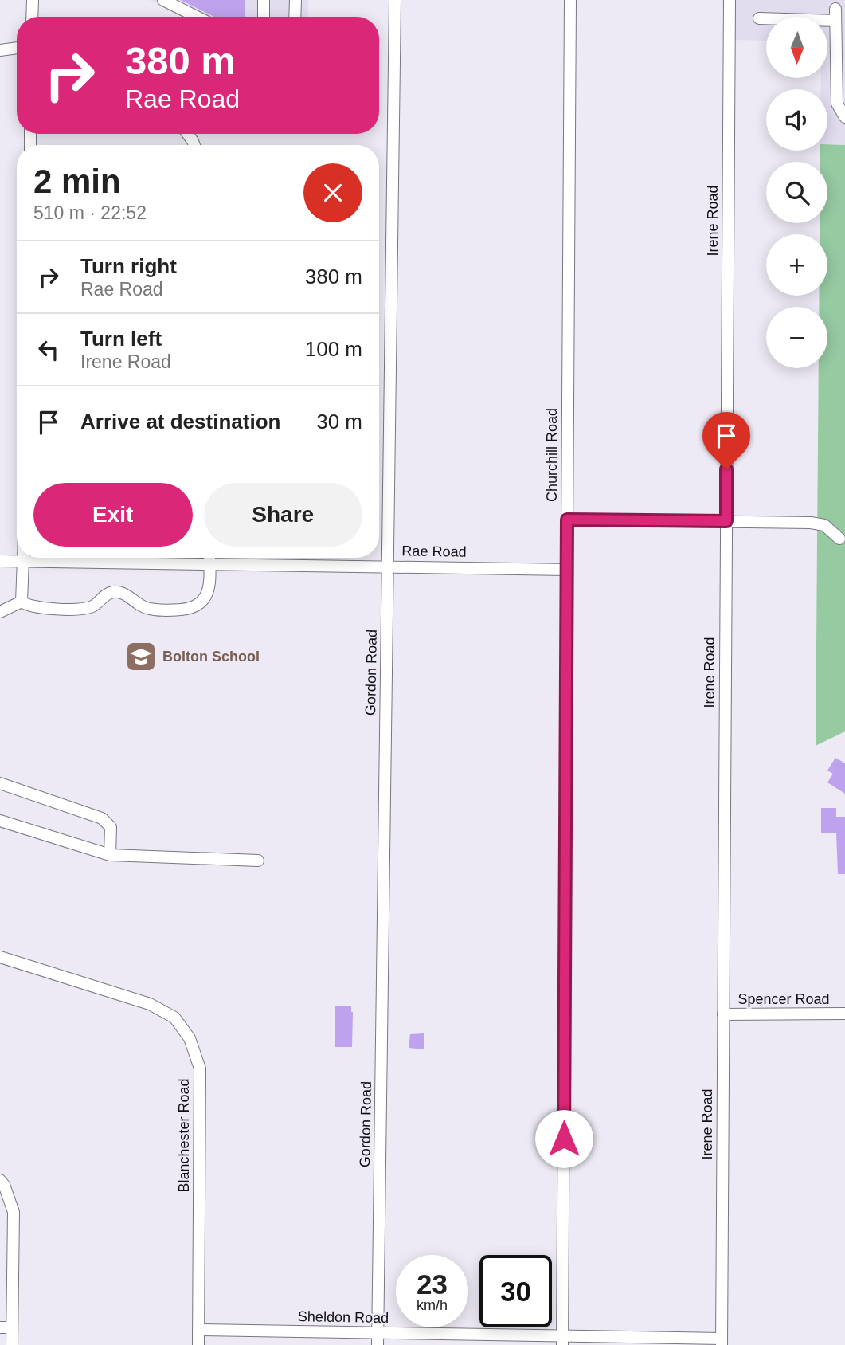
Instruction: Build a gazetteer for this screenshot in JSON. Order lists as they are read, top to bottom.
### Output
{
  "streets": {
    "street": [
      "Irene Road",
      "Churchill Road",
      "Rae Road",
      "Gordon Road",
      "Spencer Road",
      "Blanchester Road",
      "Sheldon Road"
    ]
  },
  "crossings": [
    ["Irene Road", "Spencer Road"],
    ["Irene Road", "Sheldon Road"],
    ["Churchill Road", "Rae Road"],
    ["Churchill Road", "Sheldon Road"],
    ["Rae Road", "Gordon Road"],
    ["Gordon Road", "Sheldon Road"],
    ["Blanchester Road", "Sheldon Road"]
  ],
  "places": {
    "school or university": ["Bolton School"]
  },
  "north": "bottom",
  "page": {
    "map_buttons": ["+", "−"],
    "turn": ["380 m", "Rae Road"],
    "heading": ["2 min", "510 m · 22:52"],
    "list": [
      {
        "name": "Turn right",
        "note": "Rae Road",
        "value": "380 m"
      },
      {
        "name": "Turn left",
        "note": "Irene Road",
        "value": "100 m"
      },
      {
        "name": "Arrive at destination",
        "value": "30 m"
      }
    ],
    "buttons": ["Exit", "Share"],
    "speed": "23 km/h",
    "limit": "30"
  }
}
